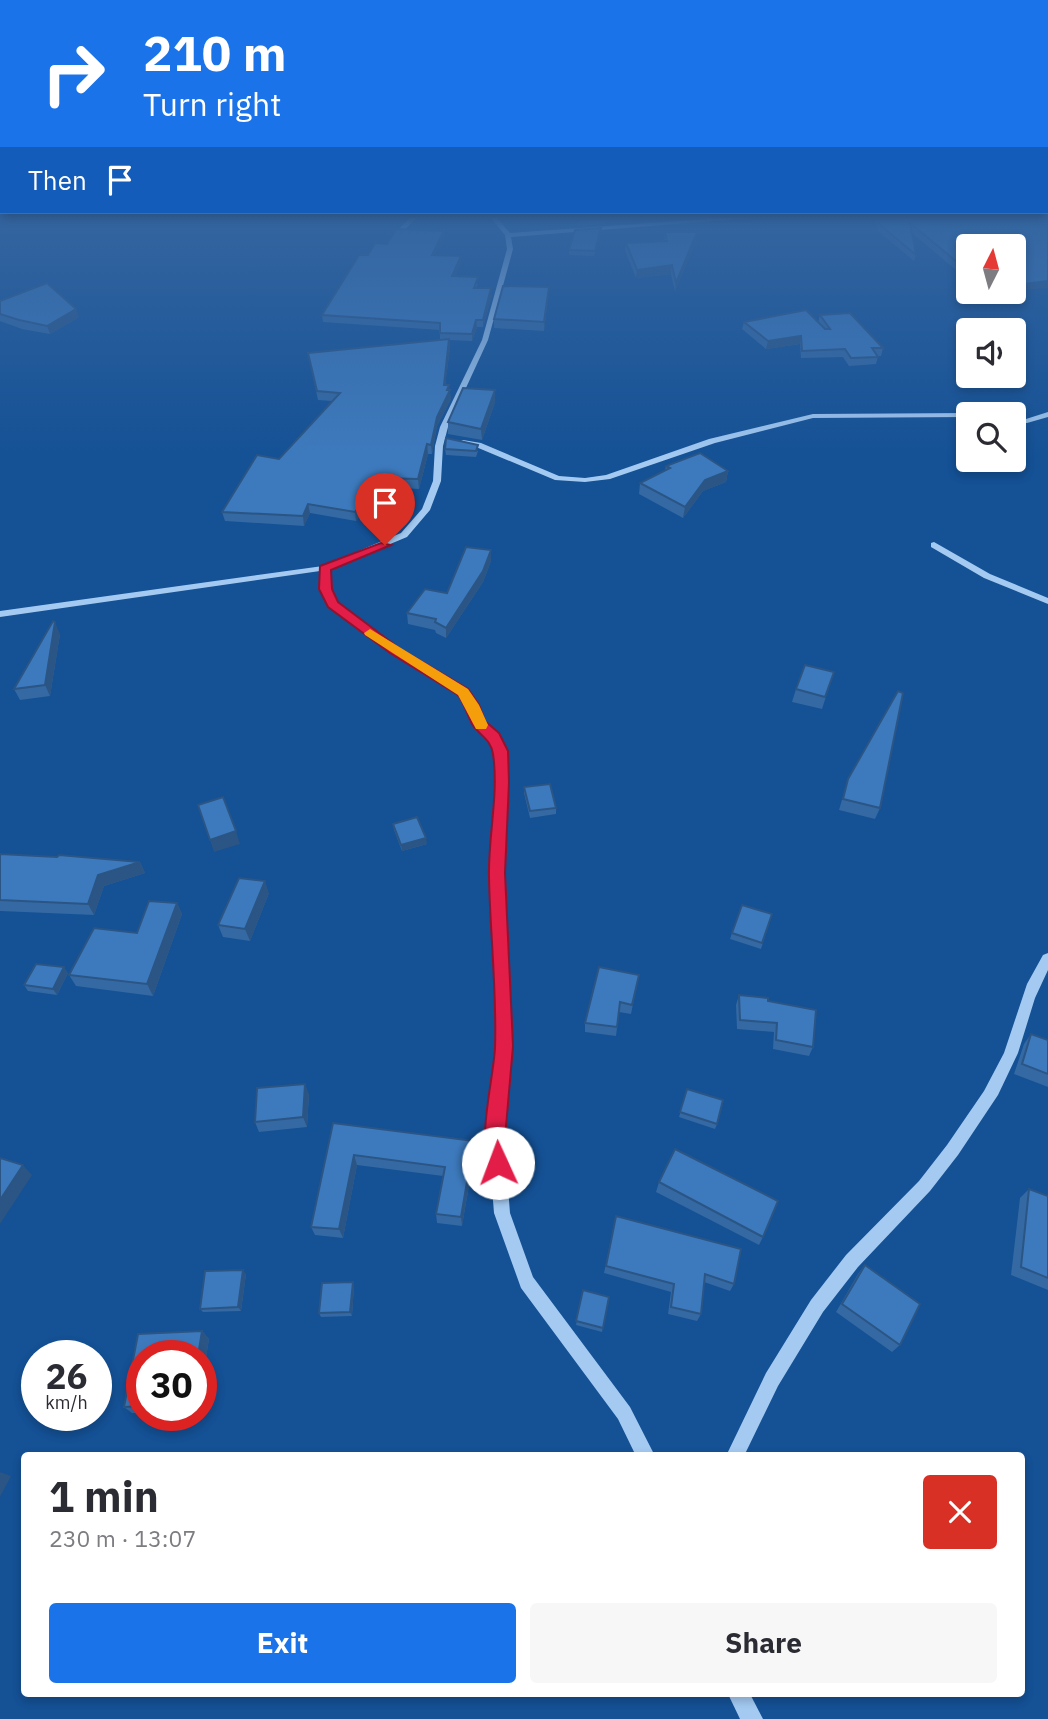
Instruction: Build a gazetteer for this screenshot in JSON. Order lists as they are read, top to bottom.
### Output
{
  "north": "top",
  "page": {
    "turn": ["210 m", "Turn right"],
    "then": "Then",
    "speed": "26 km/h",
    "limit": "30",
    "heading": ["1 min", "230 m · 13:07"],
    "buttons": ["Exit", "Share"]
  }
}
